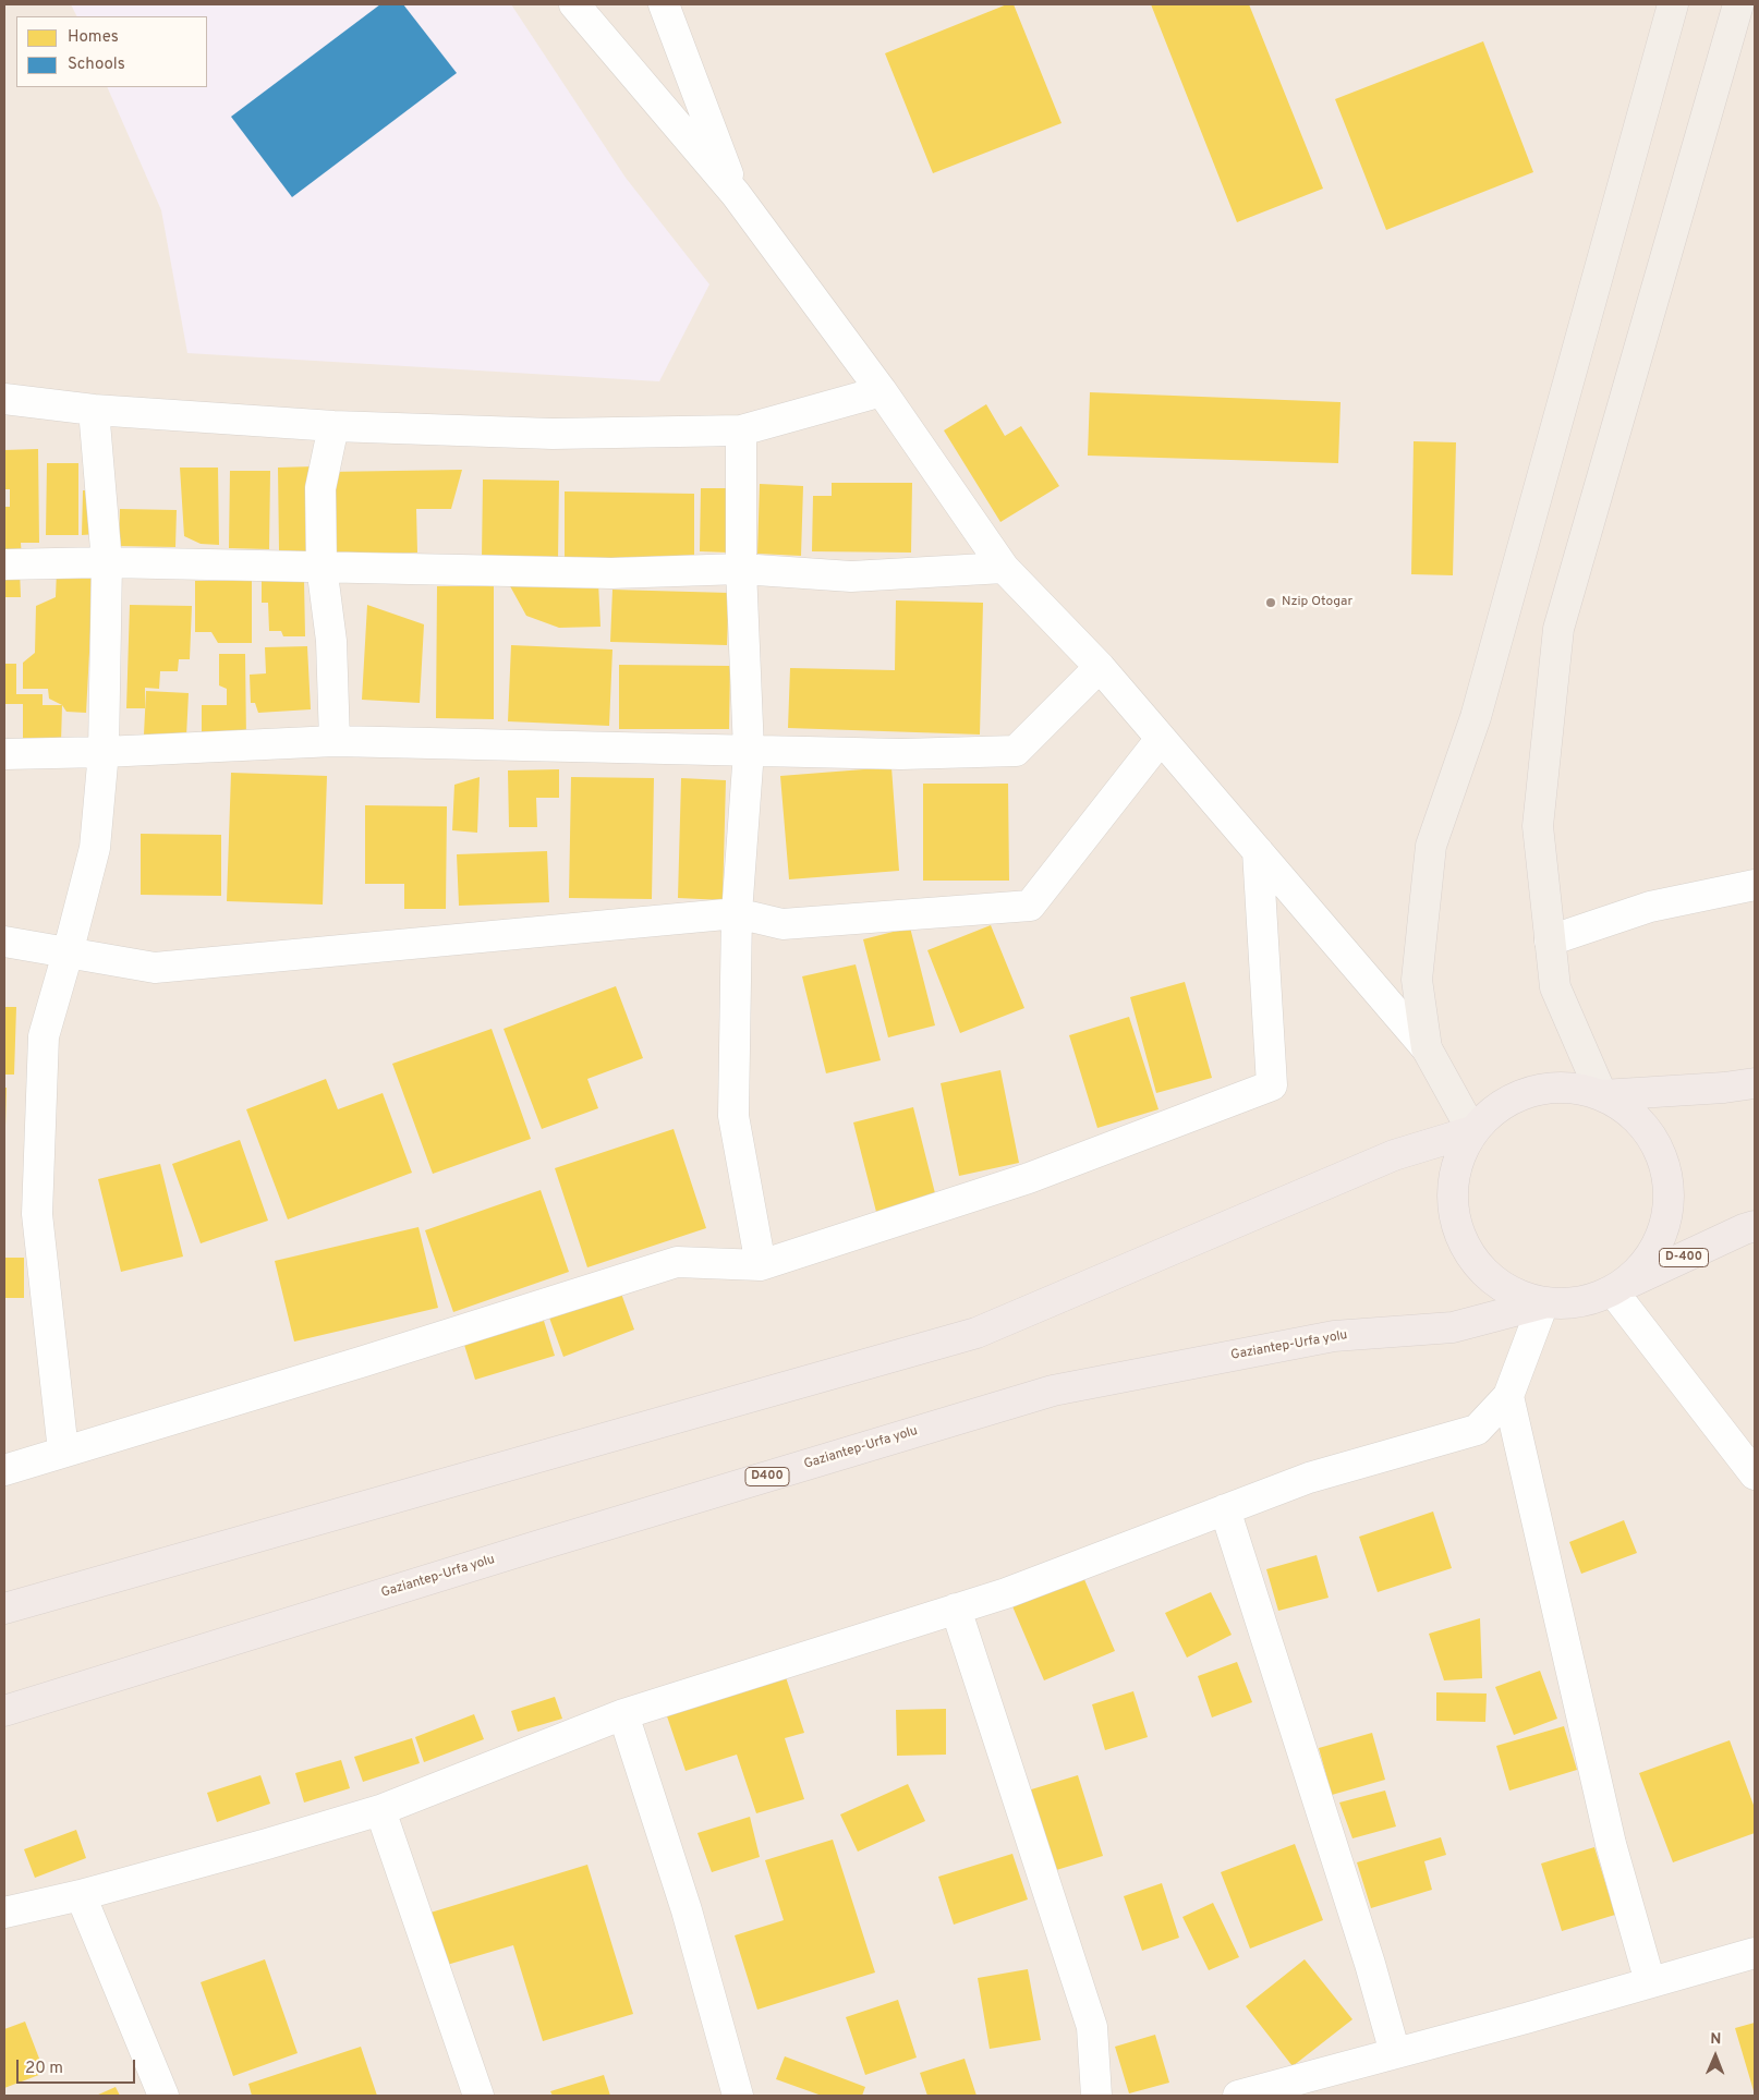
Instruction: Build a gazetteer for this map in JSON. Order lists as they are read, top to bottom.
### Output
{
  "streets": {
    "highway": ["D-400", "Gaziantep-Urfa yolu", "D400"]
  },
  "places": ["Nzip Otogar"],
  "legend": ["Homes", "Schools"],
  "scale_bar": "20 m",
  "north": "top"
}
